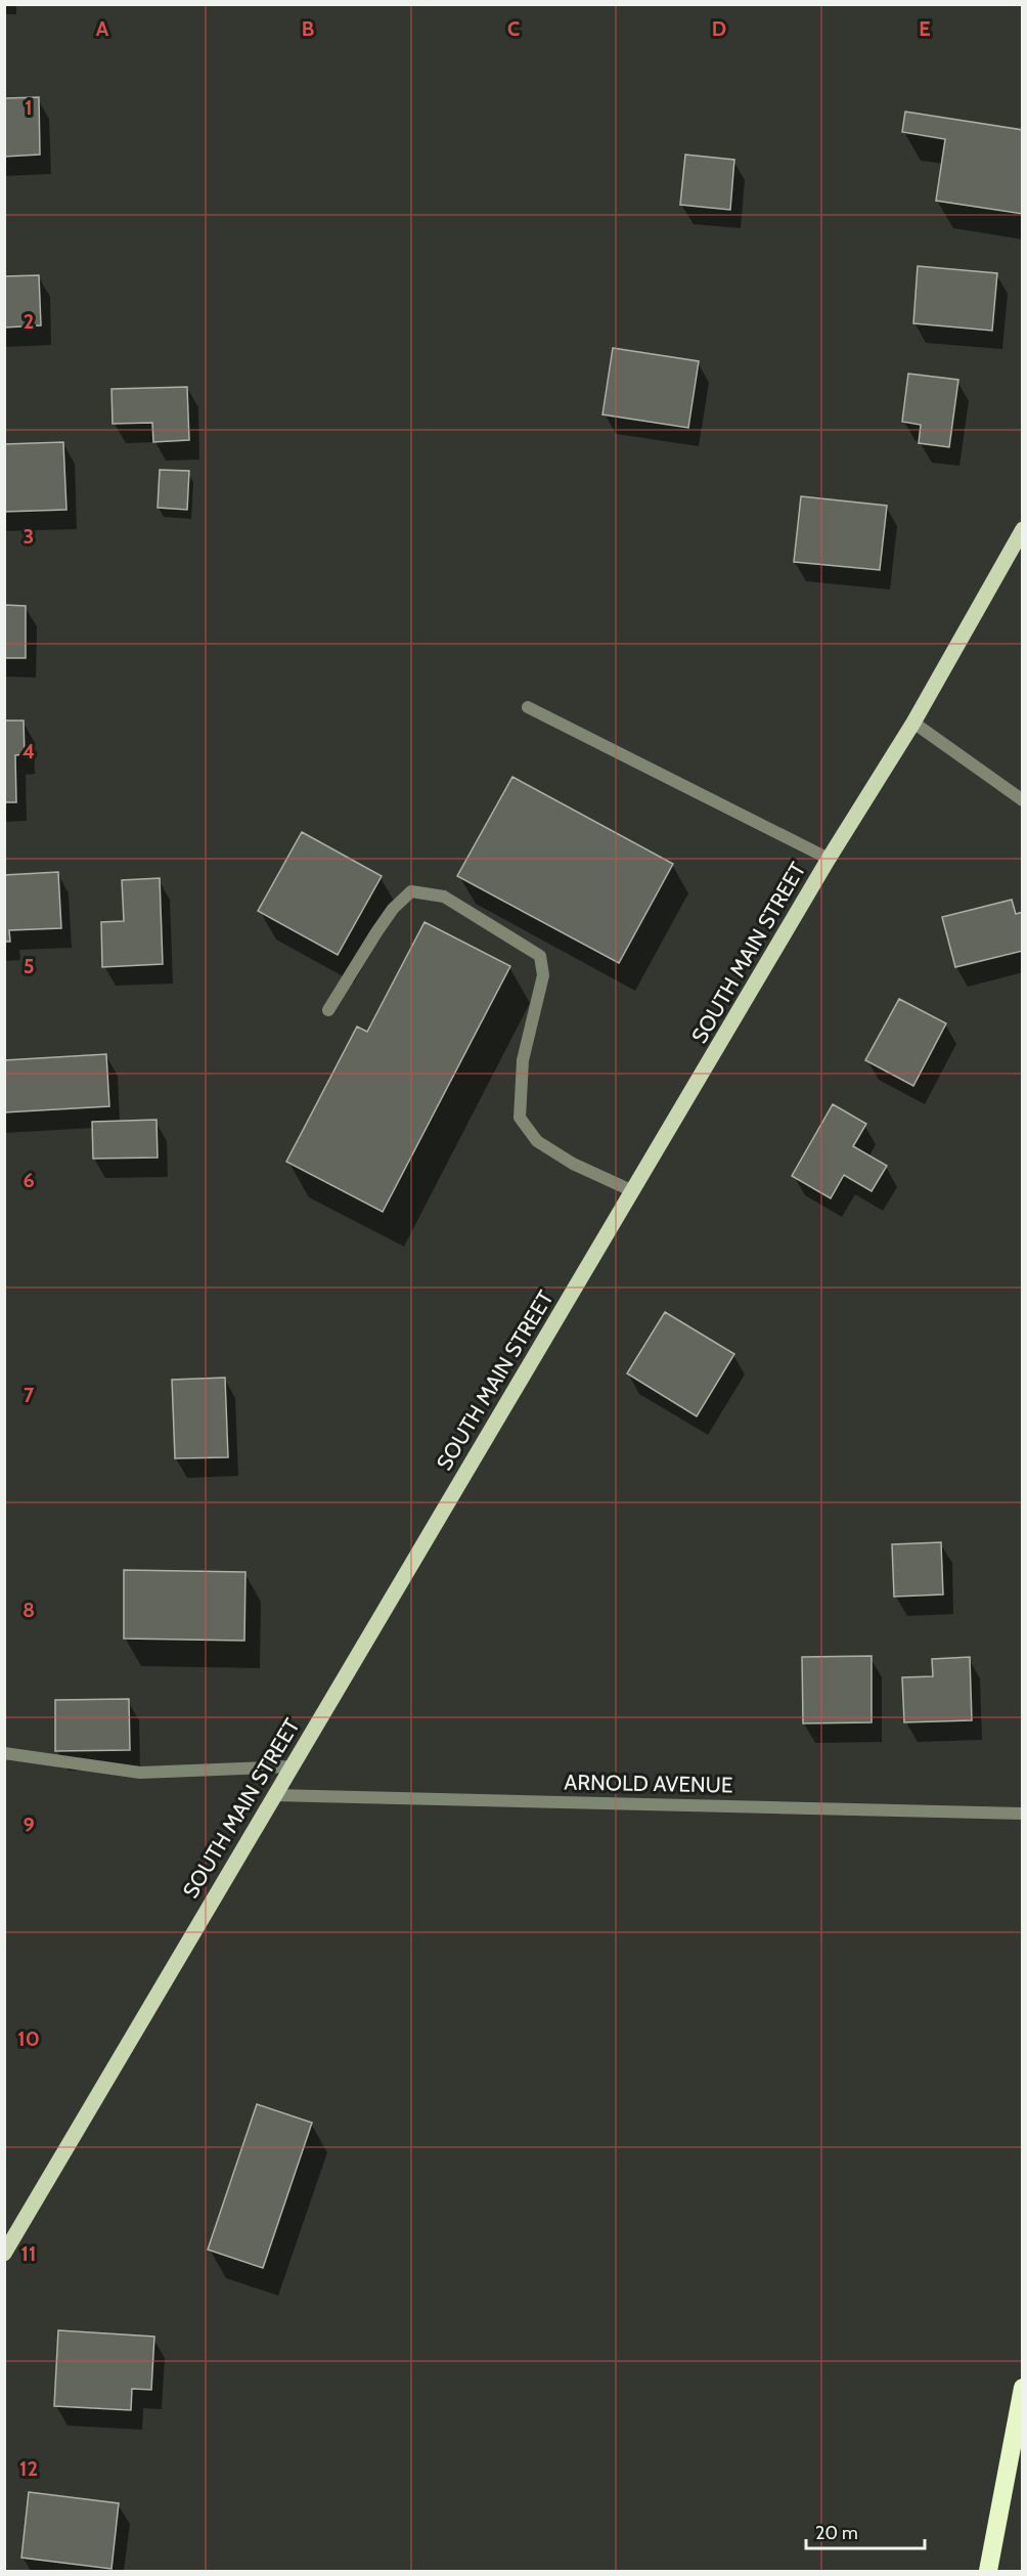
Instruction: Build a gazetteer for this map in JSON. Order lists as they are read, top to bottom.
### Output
{
  "streets": {
    "main road": ["SOUTH MAIN STREET"],
    "street": ["ARNOLD AVENUE"]
  },
  "crossings": [
    ["SOUTH MAIN STREET", "ARNOLD AVENUE"]
  ],
  "scale_bar": "20 m",
  "grid": {
    "columns": [
      "A",
      "B",
      "C",
      "D",
      "E"
    ],
    "rows": [
      "1",
      "2",
      "3",
      "4",
      "5",
      "6",
      "7",
      "8",
      "9",
      "10",
      "11",
      "12"
    ]
  }
}
